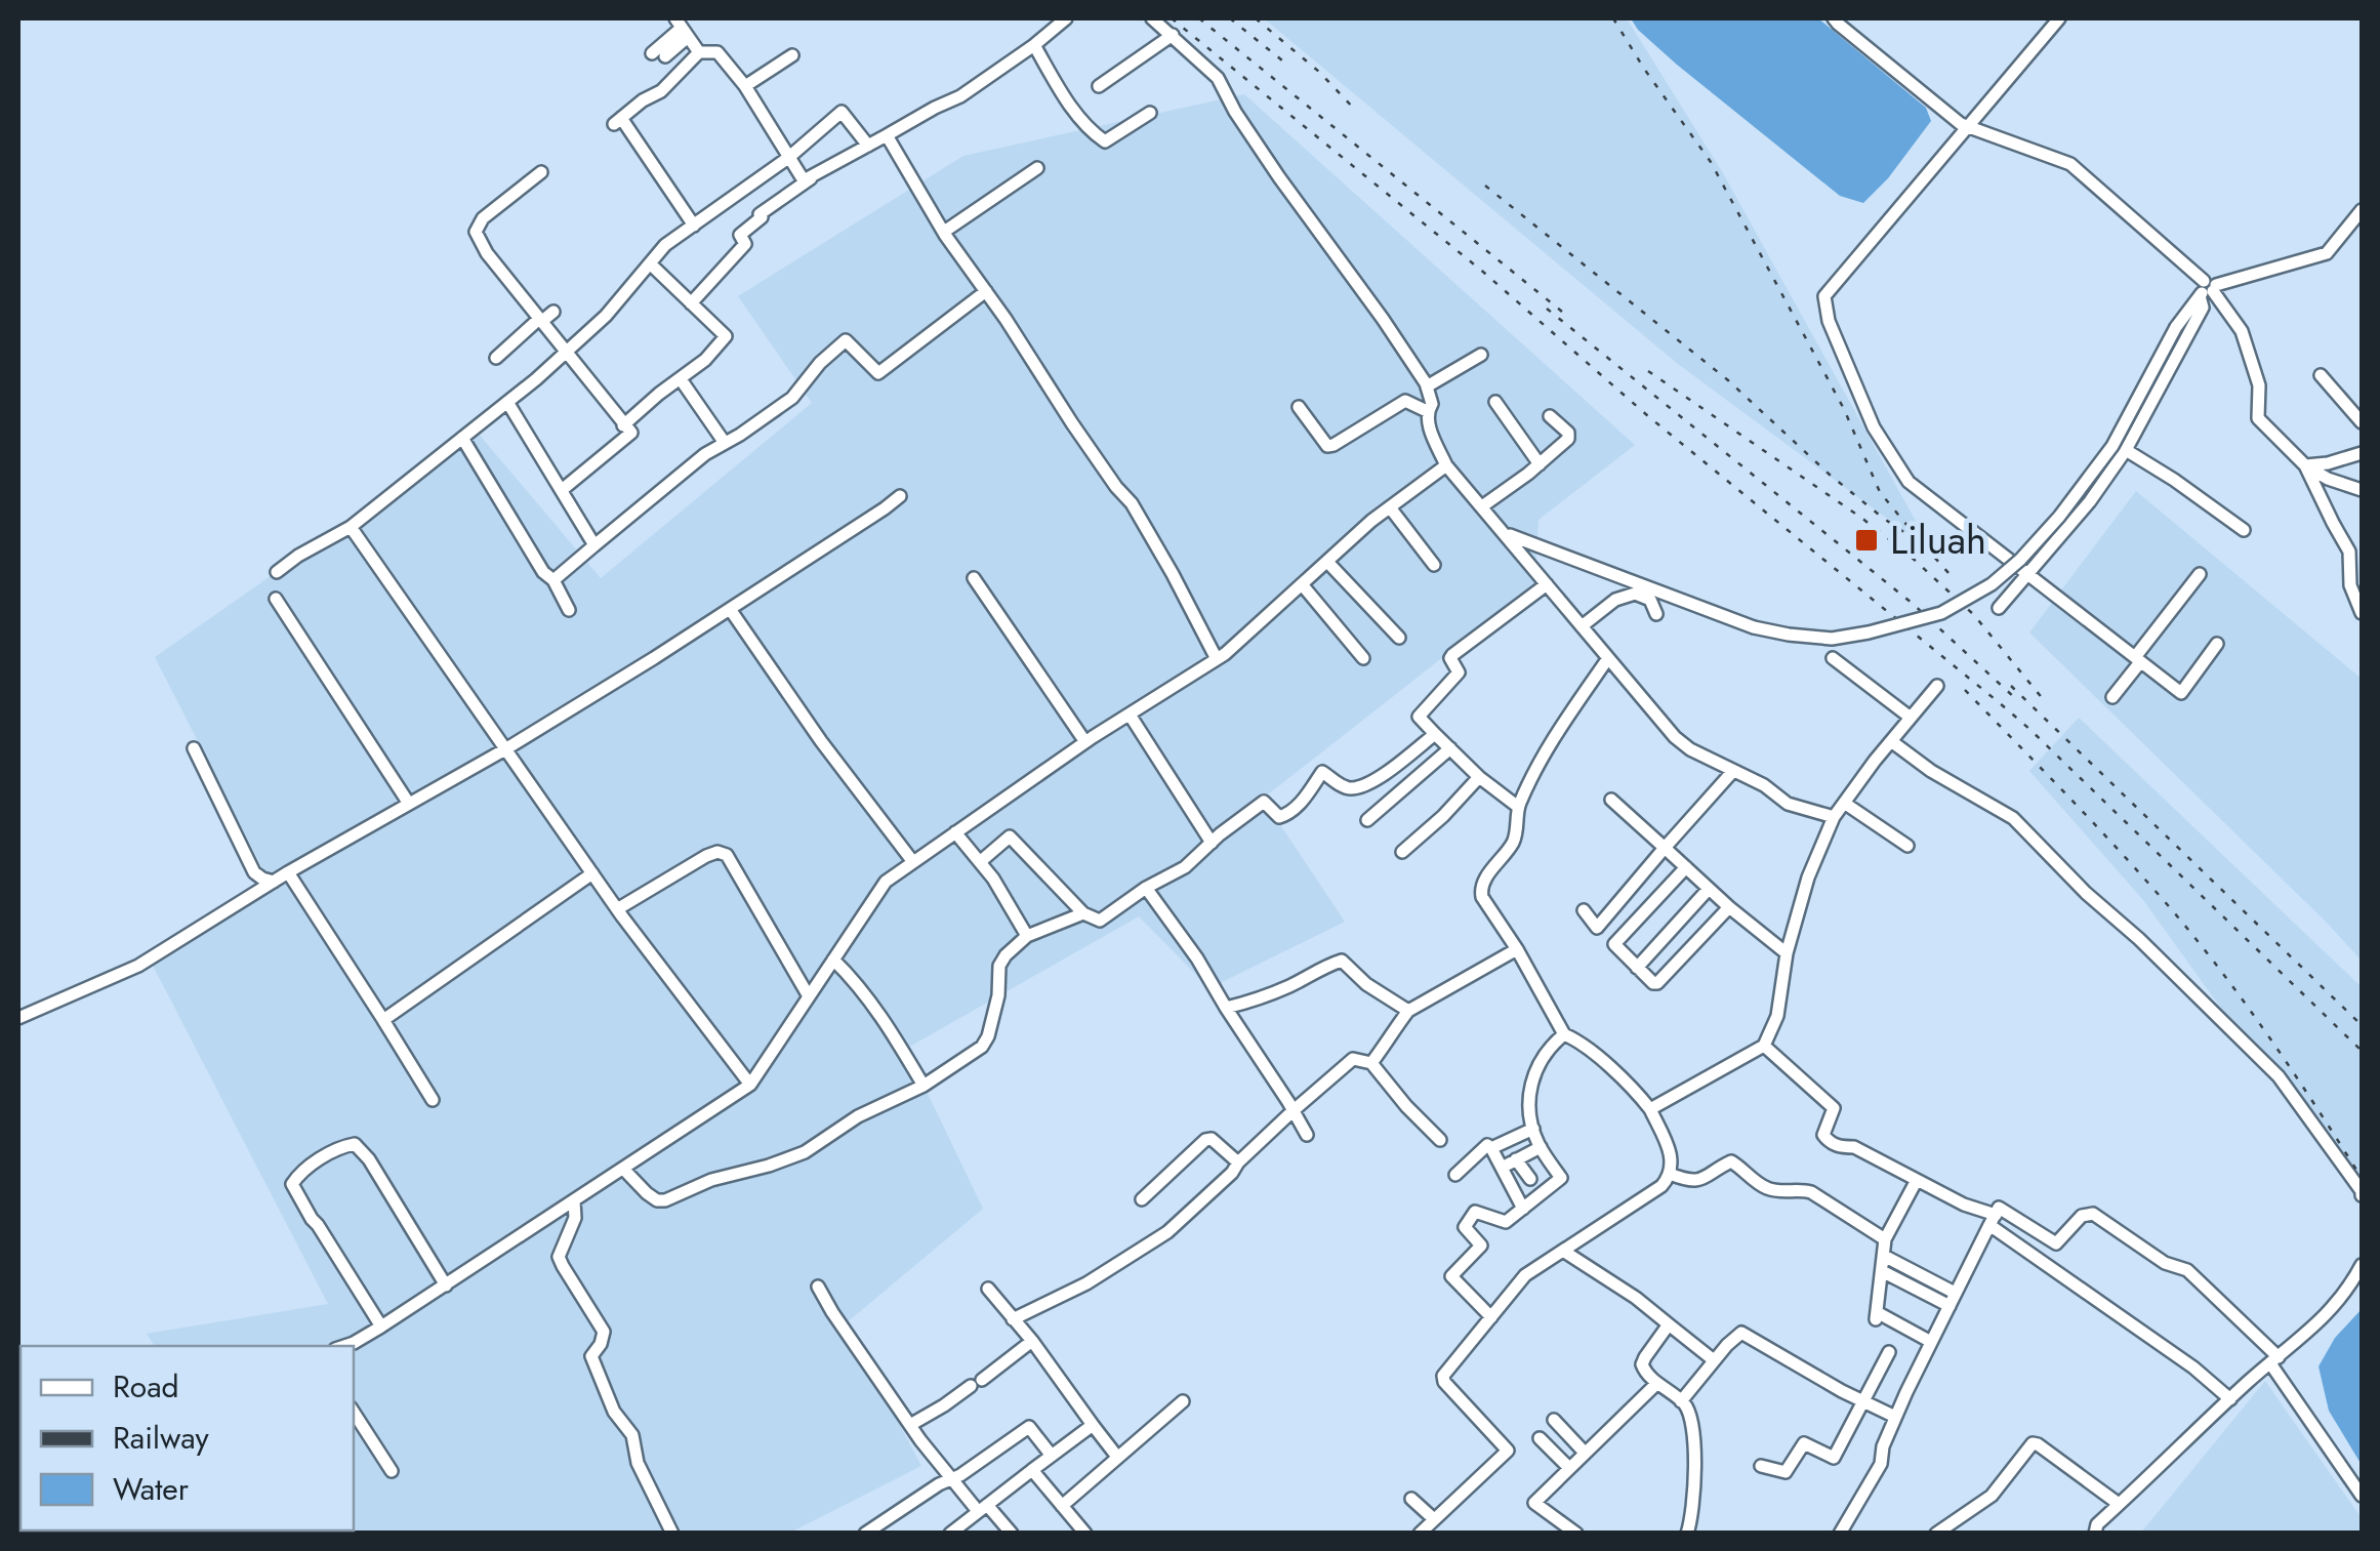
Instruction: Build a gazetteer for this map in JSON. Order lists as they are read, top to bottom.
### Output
{
  "places": {
    "transit": ["Liluah"]
  },
  "legend": ["Road", "Railway", "Water"]
}
